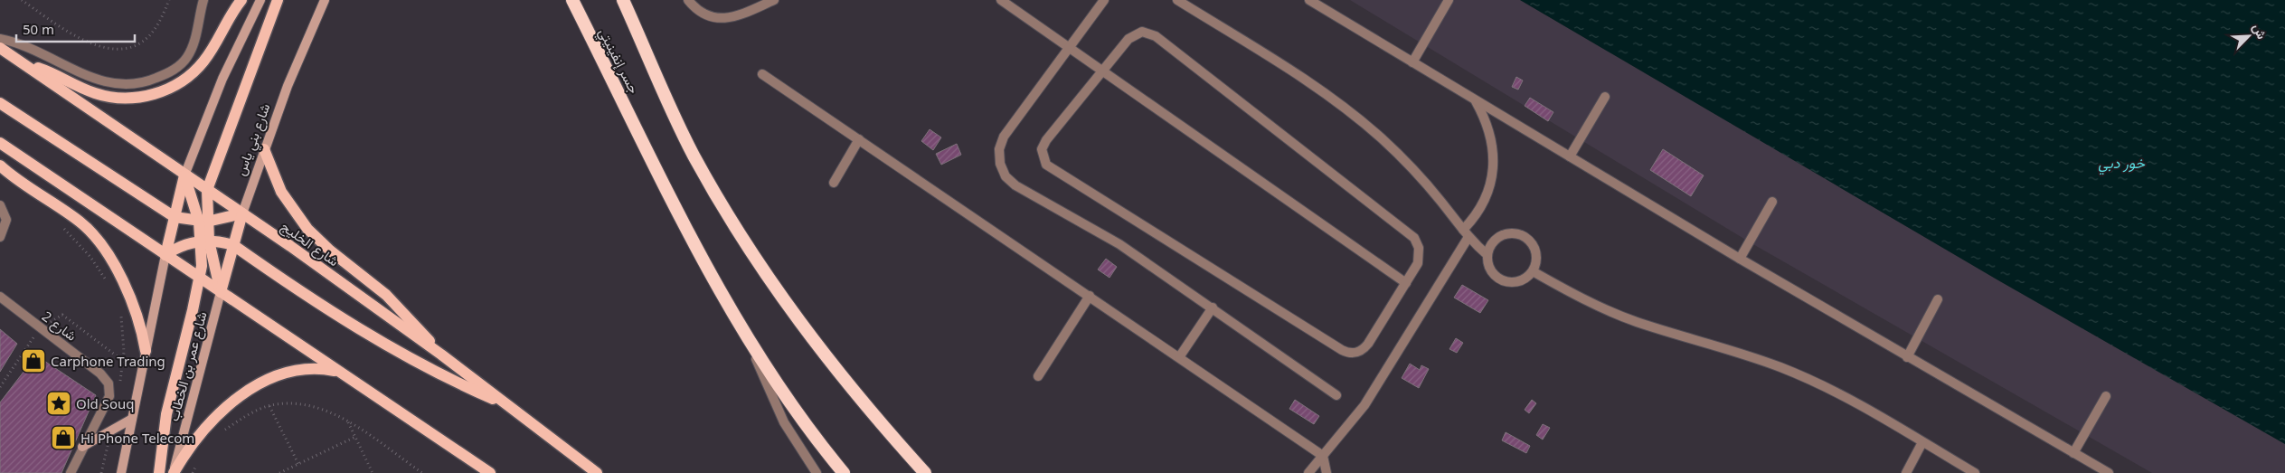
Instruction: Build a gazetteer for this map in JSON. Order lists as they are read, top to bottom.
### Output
{
  "streets": {
    "highway": ["جسر إنفينيتي"],
    "main road": ["شارع بني ياس", "شارع الخليج", "شارع عمر بن الخطاب"],
    "street": ["شارع 2"]
  },
  "crossings": [
    ["شارع بني ياس", "شارع الخليج"],
    ["شارع بني ياس", "شارع عمر بن الخطاب"]
  ],
  "water": ["خور دبي"],
  "places": {
    "shop": ["Carphone Trading", "Hi Phone Telecom"],
    "place": ["Old Souq"]
  },
  "scale_bar": "50 m",
  "north": "top right"
}
